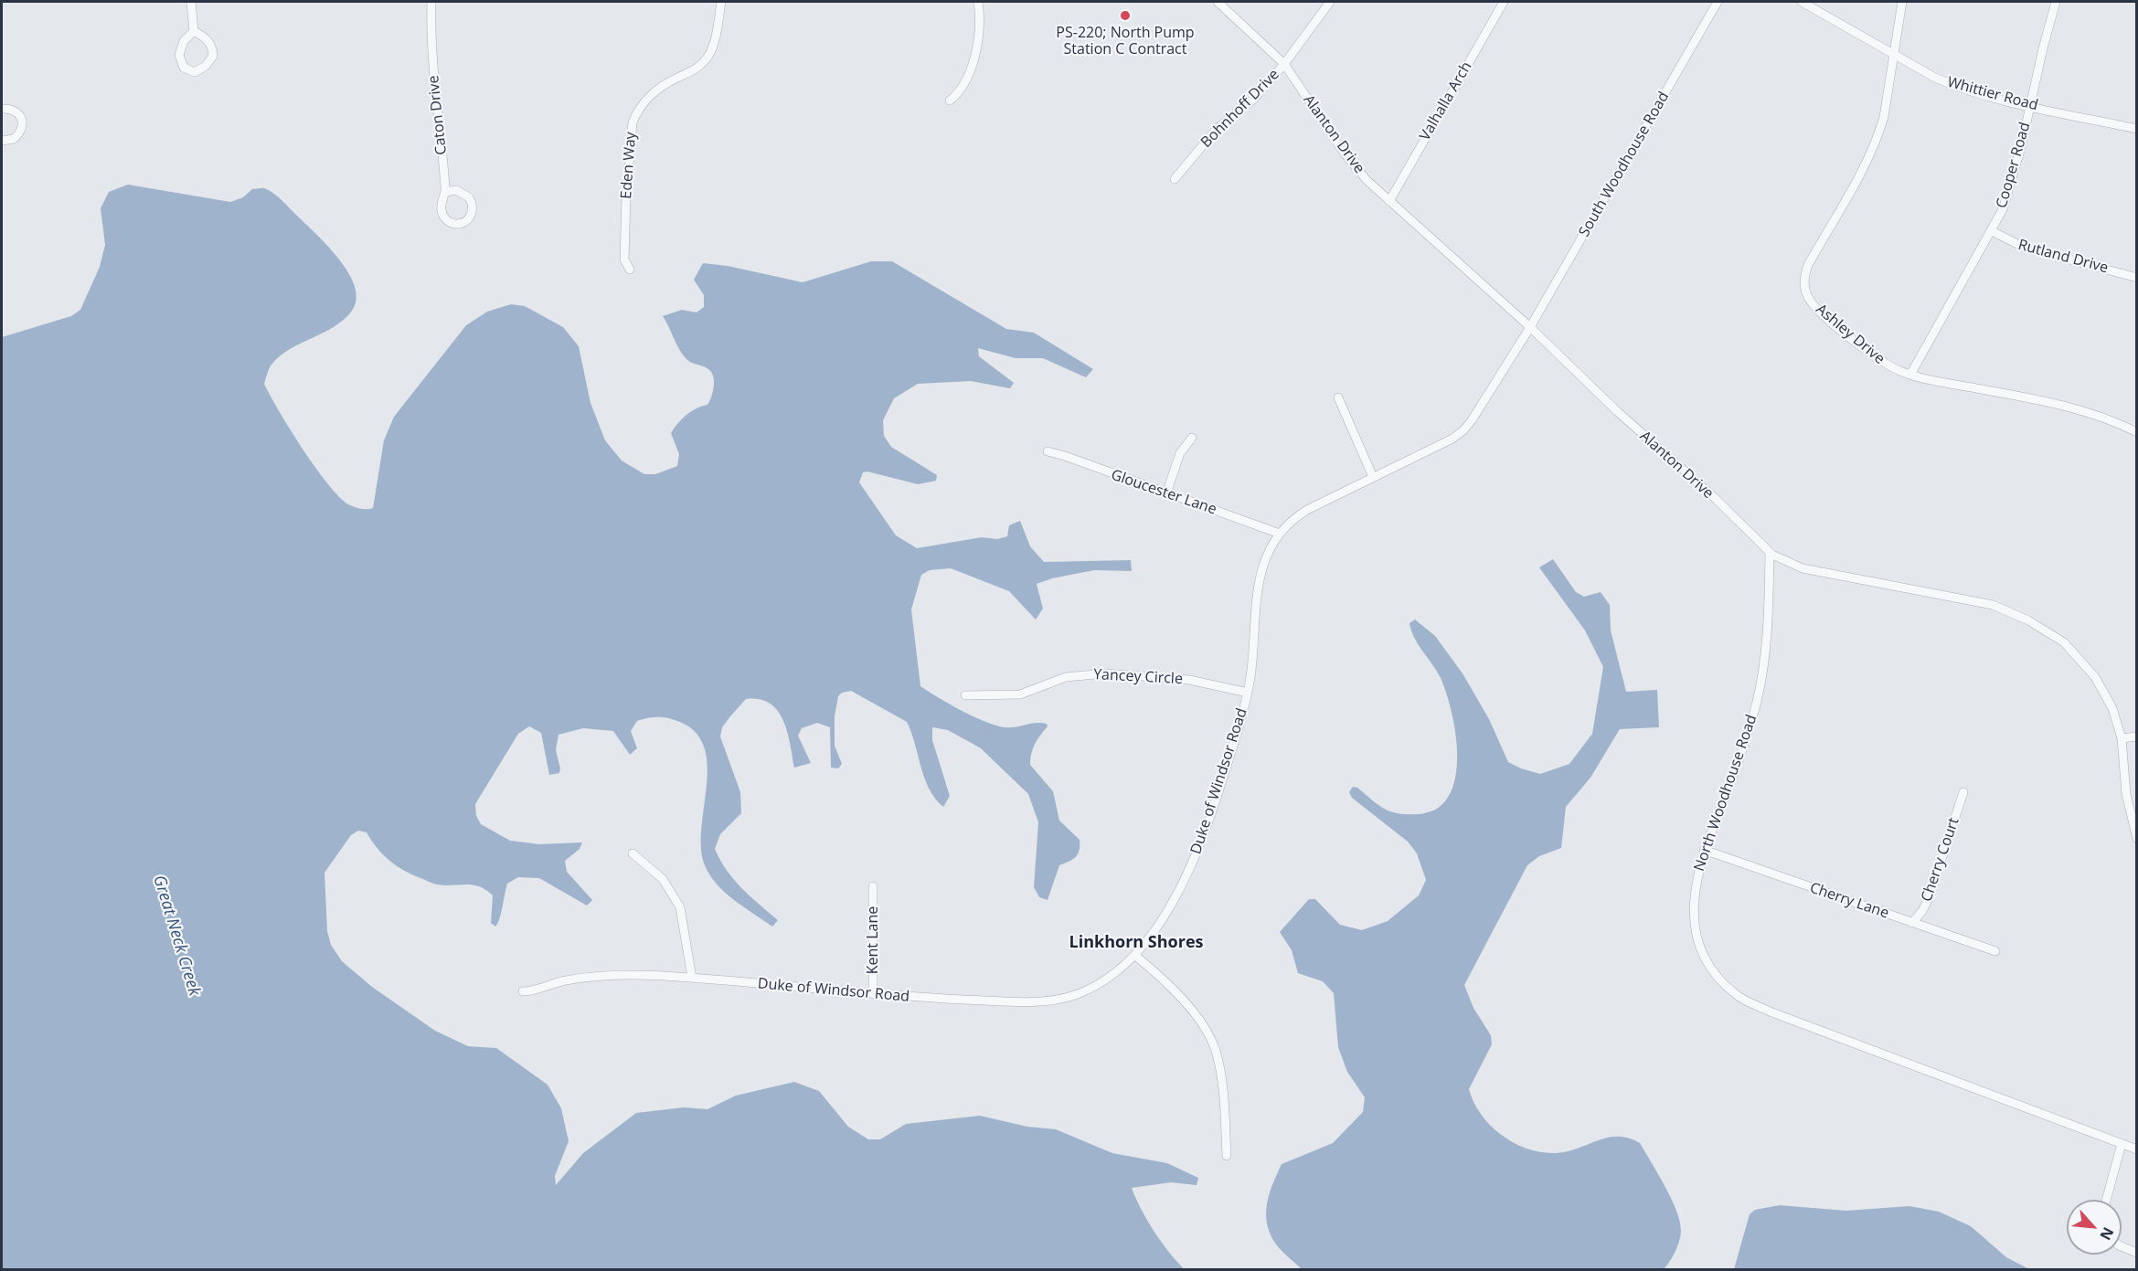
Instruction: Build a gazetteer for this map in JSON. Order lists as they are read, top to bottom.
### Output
{
  "streets": {
    "street": [
      "Whittier Road",
      "Valhalla Arch",
      "Bohnhoff Drive",
      "Caton Drive",
      "Alanton Drive",
      "South Woodhouse Road",
      "Eden Way",
      "Cooper Road",
      "Rutland Drive",
      "Ashley Drive",
      "Gloucester Lane",
      "Yancey Circle",
      "Duke of Windsor Road",
      "North Woodhouse Road",
      "Cherry Court",
      "Cherry Lane",
      "Kent Lane"
    ]
  },
  "crossings": [
    ["Whittier Road", "Cooper Road"],
    ["Whittier Road", "Ashley Drive"],
    ["Valhalla Arch", "Alanton Drive"],
    ["Bohnhoff Drive", "Alanton Drive"],
    ["Alanton Drive", "South Woodhouse Road"],
    ["Alanton Drive", "Duke of Windsor Road"],
    ["Alanton Drive", "North Woodhouse Road"],
    ["South Woodhouse Road", "Duke of Windsor Road"],
    ["Cooper Road", "Rutland Drive"],
    ["Cooper Road", "Ashley Drive"],
    ["Gloucester Lane", "Duke of Windsor Road"],
    ["Yancey Circle", "Duke of Windsor Road"],
    ["Duke of Windsor Road", "Kent Lane"],
    ["North Woodhouse Road", "Cherry Lane"],
    ["Cherry Court", "Cherry Lane"]
  ],
  "districts": ["Linkhorn Shores"],
  "water": ["Great Neck Creek"],
  "places": ["PS-220; North Pump Station C Contract"],
  "north": "bottom right"
}
